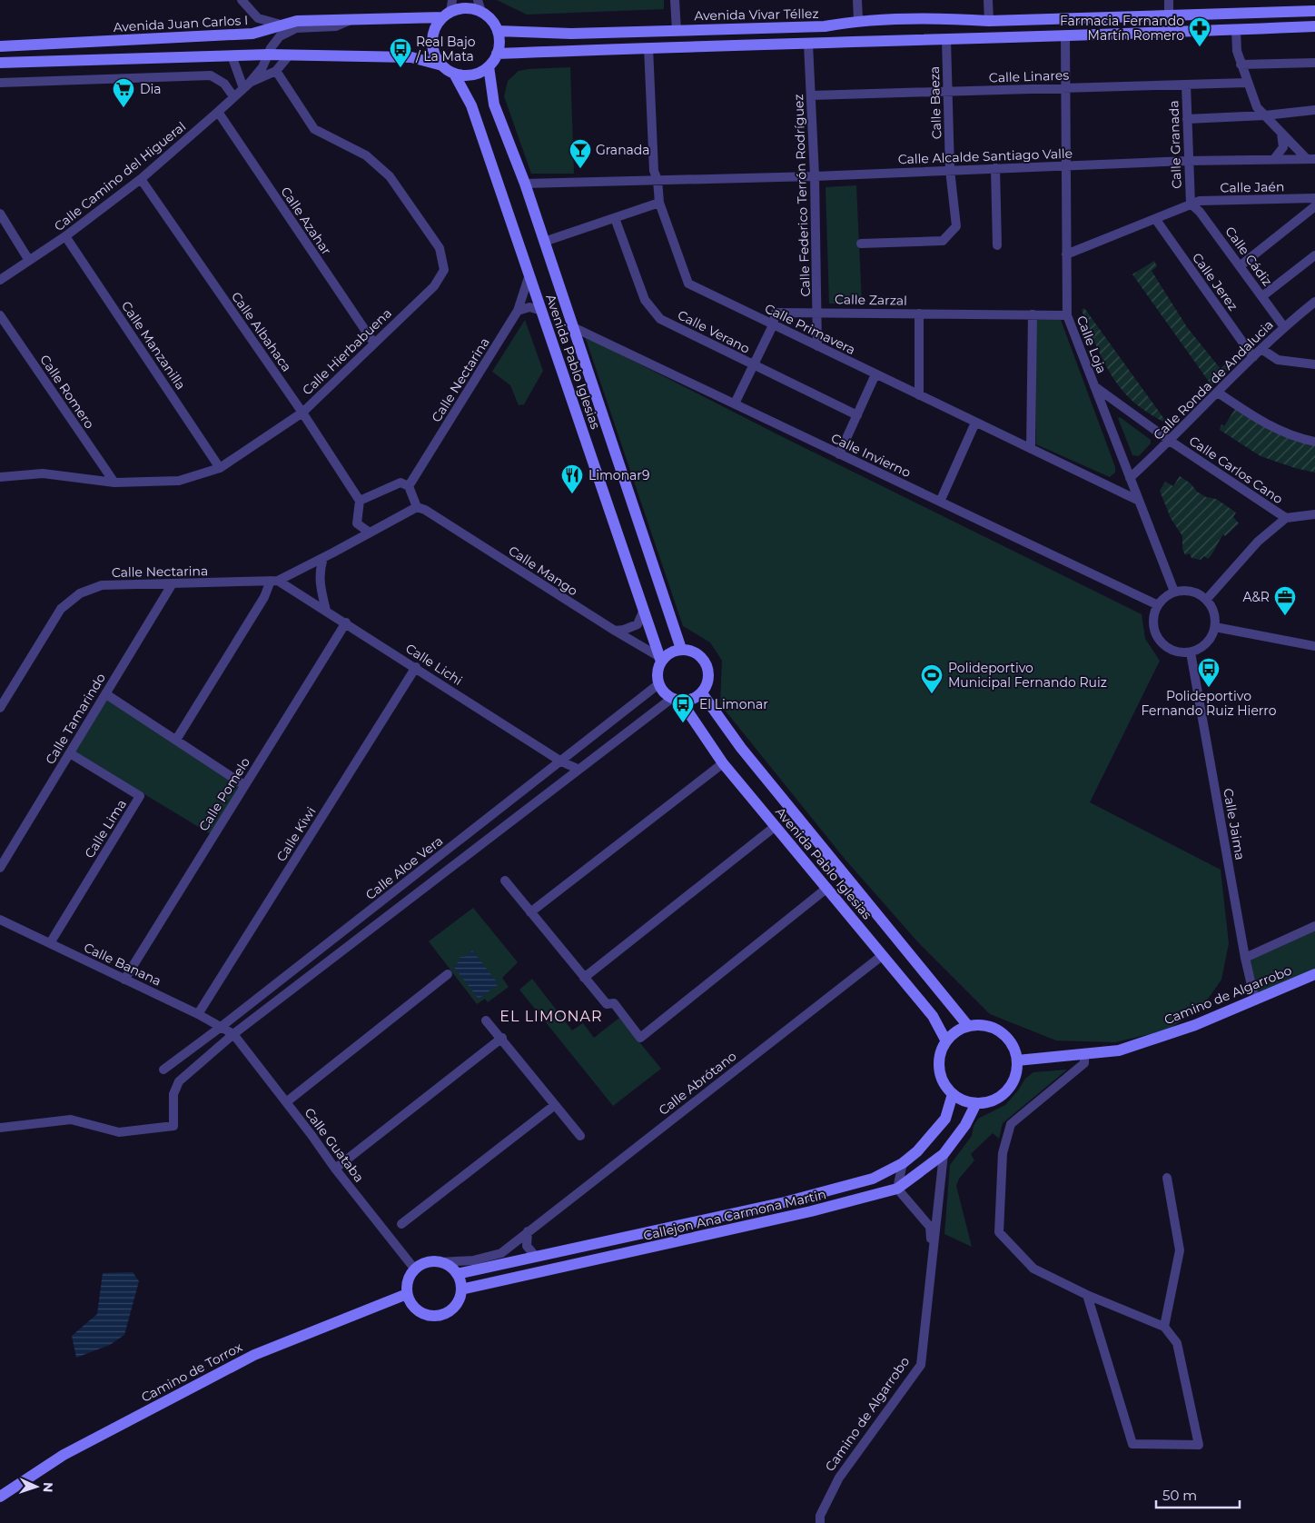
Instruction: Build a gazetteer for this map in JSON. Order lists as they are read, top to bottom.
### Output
{
  "streets": {
    "street": [
      "Avenida Vivar Téllez",
      "Avenida Juan Carlos I",
      "Calle Linares",
      "Calle Baeza",
      "Calle Granada",
      "Calle Alcalde Santiago Valle",
      "Calle Camino del Higueral",
      "Calle Jaén",
      "Calle Federico Terrón Rodríguez",
      "Calle Azahar",
      "Calle Cádiz",
      "Calle Jerez",
      "Calle Zarzal",
      "Calle Primavera",
      "Calle Albahaca",
      "Calle Verano",
      "Calle Loja",
      "Calle Manzanilla",
      "Calle Hierbabuena",
      "Avenida Pablo Iglesias",
      "Calle Nectarina",
      "Calle Ronda de Andalucia",
      "Calle Romero",
      "Calle Invierno",
      "Calle Carlos Cano",
      "Calle Mango",
      "Calle Lichi",
      "Calle Tamarindo",
      "Calle Pomelo",
      "Calle Jaima",
      "Calle Lima",
      "Calle Kiwi",
      "Calle Aloe Vera",
      "Calle Banana",
      "Camino de Algarrobo",
      "Calle Abrótano",
      "Calle Guataba",
      "Callejon Ana Carmona Martin",
      "Camino de Torrox"
    ]
  },
  "crossings": [
    ["Avenida Vivar Téllez", "Avenida Juan Carlos I"],
    ["Avenida Vivar Téllez", "Avenida Pablo Iglesias"],
    ["Avenida Juan Carlos I", "Calle Camino del Higueral"],
    ["Avenida Juan Carlos I", "Avenida Pablo Iglesias"],
    ["Calle Linares", "Calle Baeza"],
    ["Calle Linares", "Calle Granada"],
    ["Calle Linares", "Calle Federico Terrón Rodríguez"],
    ["Calle Linares", "Calle Loja"],
    ["Calle Baeza", "Calle Alcalde Santiago Valle"],
    ["Calle Granada", "Calle Alcalde Santiago Valle"],
    ["Calle Granada", "Calle Jaén"],
    ["Calle Granada", "Calle Cádiz"],
    ["Calle Alcalde Santiago Valle", "Calle Federico Terrón Rodríguez"],
    ["Calle Alcalde Santiago Valle", "Calle Primavera"],
    ["Calle Alcalde Santiago Valle", "Calle Loja"],
    ["Calle Alcalde Santiago Valle", "Avenida Pablo Iglesias"],
    ["Calle Camino del Higueral", "Calle Azahar"],
    ["Calle Camino del Higueral", "Calle Albahaca"],
    ["Calle Camino del Higueral", "Calle Manzanilla"],
    ["Calle Camino del Higueral", "Calle Hierbabuena"],
    ["Calle Jaén", "Calle Cádiz"],
    ["Calle Jaén", "Calle Jerez"],
    ["Calle Jaén", "Calle Loja"],
    ["Calle Federico Terrón Rodríguez", "Calle Zarzal"],
    ["Calle Federico Terrón Rodríguez", "Calle Primavera"],
    ["Calle Azahar", "Calle Hierbabuena"],
    ["Calle Cádiz", "Calle Ronda de Andalucia"],
    ["Calle Jerez", "Calle Ronda de Andalucia"],
    ["Calle Zarzal", "Calle Primavera"],
    ["Calle Zarzal", "Calle Verano"],
    ["Calle Zarzal", "Calle Loja"],
    ["Calle Zarzal", "Calle Invierno"],
    ["Calle Primavera", "Calle Loja"],
    ["Calle Albahaca", "Calle Hierbabuena"],
    ["Calle Loja", "Calle Ronda de Andalucia"],
    ["Calle Loja", "Calle Invierno"],
    ["Calle Loja", "Calle Carlos Cano"],
    ["Calle Loja", "Calle Jaima"],
    ["Calle Manzanilla", "Calle Hierbabuena"],
    ["Calle Hierbabuena", "Calle Romero"],
    ["Avenida Pablo Iglesias", "Calle Nectarina"],
    ["Avenida Pablo Iglesias", "Calle Invierno"],
    ["Avenida Pablo Iglesias", "Calle Mango"],
    ["Avenida Pablo Iglesias", "Calle Aloe Vera"],
    ["Avenida Pablo Iglesias", "Camino de Algarrobo"],
    ["Avenida Pablo Iglesias", "Calle Abrótano"],
    ["Avenida Pablo Iglesias", "Callejon Ana Carmona Martin"],
    ["Calle Nectarina", "Calle Mango"],
    ["Calle Nectarina", "Calle Lichi"],
    ["Calle Nectarina", "Calle Tamarindo"],
    ["Calle Ronda de Andalucia", "Calle Carlos Cano"],
    ["Calle Invierno", "Calle Jaima"],
    ["Calle Mango", "Calle Aloe Vera"],
    ["Calle Lichi", "Calle Pomelo"],
    ["Calle Lichi", "Calle Kiwi"],
    ["Calle Lichi", "Calle Aloe Vera"],
    ["Calle Tamarindo", "Calle Lima"],
    ["Calle Pomelo", "Calle Banana"],
    ["Calle Jaima", "Camino de Algarrobo"],
    ["Calle Lima", "Calle Banana"],
    ["Calle Kiwi", "Calle Banana"],
    ["Calle Aloe Vera", "Calle Banana"],
    ["Calle Banana", "Calle Guataba"],
    ["Camino de Algarrobo", "Callejon Ana Carmona Martin"],
    ["Calle Abrótano", "Calle Guataba"],
    ["Calle Abrótano", "Callejon Ana Carmona Martin"],
    ["Calle Abrótano", "Camino de Torrox"],
    ["Calle Guataba", "Callejon Ana Carmona Martin"],
    ["Calle Guataba", "Camino de Torrox"],
    ["Callejon Ana Carmona Martin", "Camino de Torrox"]
  ],
  "districts": ["EL LIMONAR"],
  "places": {
    "pharmacy": ["Farmacia Fernando Martín Romero"],
    "bus stop": ["Real Bajo / La Mata", "Polideportivo Fernando Ruiz Hierro", "El Limonar"],
    "supermarket": ["Dia"],
    "bar": ["Granada"],
    "restaurant": ["Limonar9"],
    "office": ["A&R"],
    "sports": ["Polideportivo Municipal Fernando Ruiz"]
  },
  "scale_bar": "50 m",
  "north": "right"
}
